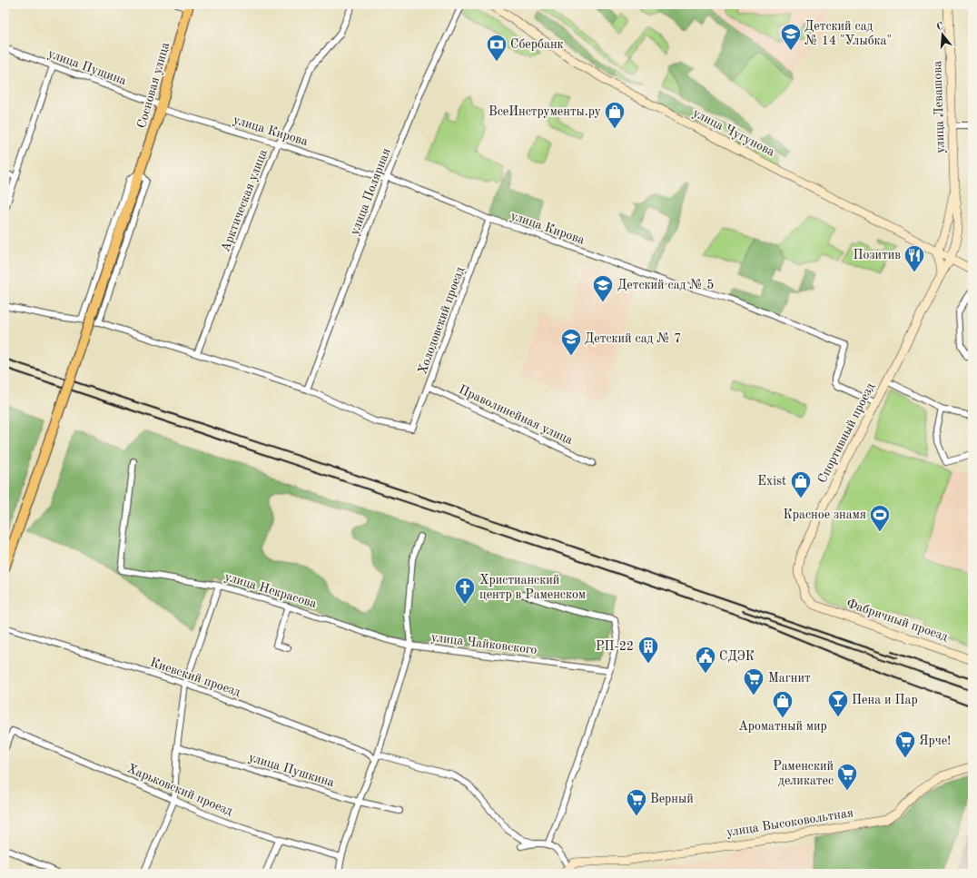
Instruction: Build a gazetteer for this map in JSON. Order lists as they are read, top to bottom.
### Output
{
  "streets": {
    "main road": [
      "Сосновая улица",
      "улица Левашова",
      "улица Чугунова",
      "Спортивный проезд",
      "Фабричный проезд",
      "улица Высоковольтная"
    ],
    "street": [
      "улица Пущина",
      "улица Кирова",
      "улица Полярная",
      "Арктическая улица",
      "Холодовский проезд",
      "Праволинейная улица",
      "улица Некрасова",
      "улица Чайковского",
      "Киевский проезд",
      "улица Пушкина",
      "Харьковский проезд"
    ]
  },
  "crossings": [
    ["улица Пущина", "Сосновая улица"],
    ["улица Пущина", "улица Кирова"],
    ["Сосновая улица", "улица Кирова"],
    ["улица Левашова", "улица Чугунова"],
    ["улица Левашова", "Спортивный проезд"],
    ["улица Кирова", "улица Полярная"],
    ["улица Кирова", "Арктическая улица"],
    ["улица Кирова", "Холодовский проезд"],
    ["улица Кирова", "Спортивный проезд"],
    ["улица Чугунова", "Спортивный проезд"],
    ["улица Полярная", "Холодовский проезд"],
    ["Холодовский проезд", "Праволинейная улица"],
    ["Спортивный проезд", "Фабричный проезд"],
    ["улица Некрасова", "улица Чайковского"]
  ],
  "places": {
    "school or university": ["Детский сад № 14 \"Улыбка\"", "Детский сад № 5", "Детский сад № 7"],
    "bank": ["Сбербанк"],
    "shop": ["ВсеИнструменты.ру", "Exist", "Ароматный мир"],
    "restaurant": ["Позитив"],
    "sports": ["Красное знамя"],
    "church": ["Христианский центр в Раменском"],
    "building": ["РП-22"],
    "public building": ["СДЭК"],
    "supermarket": [
      "Магнит",
      "Ярче!",
      "Раменский деликатес",
      "Верный"
    ],
    "bar": ["Пена и Пар"]
  },
  "north": "top"
}
